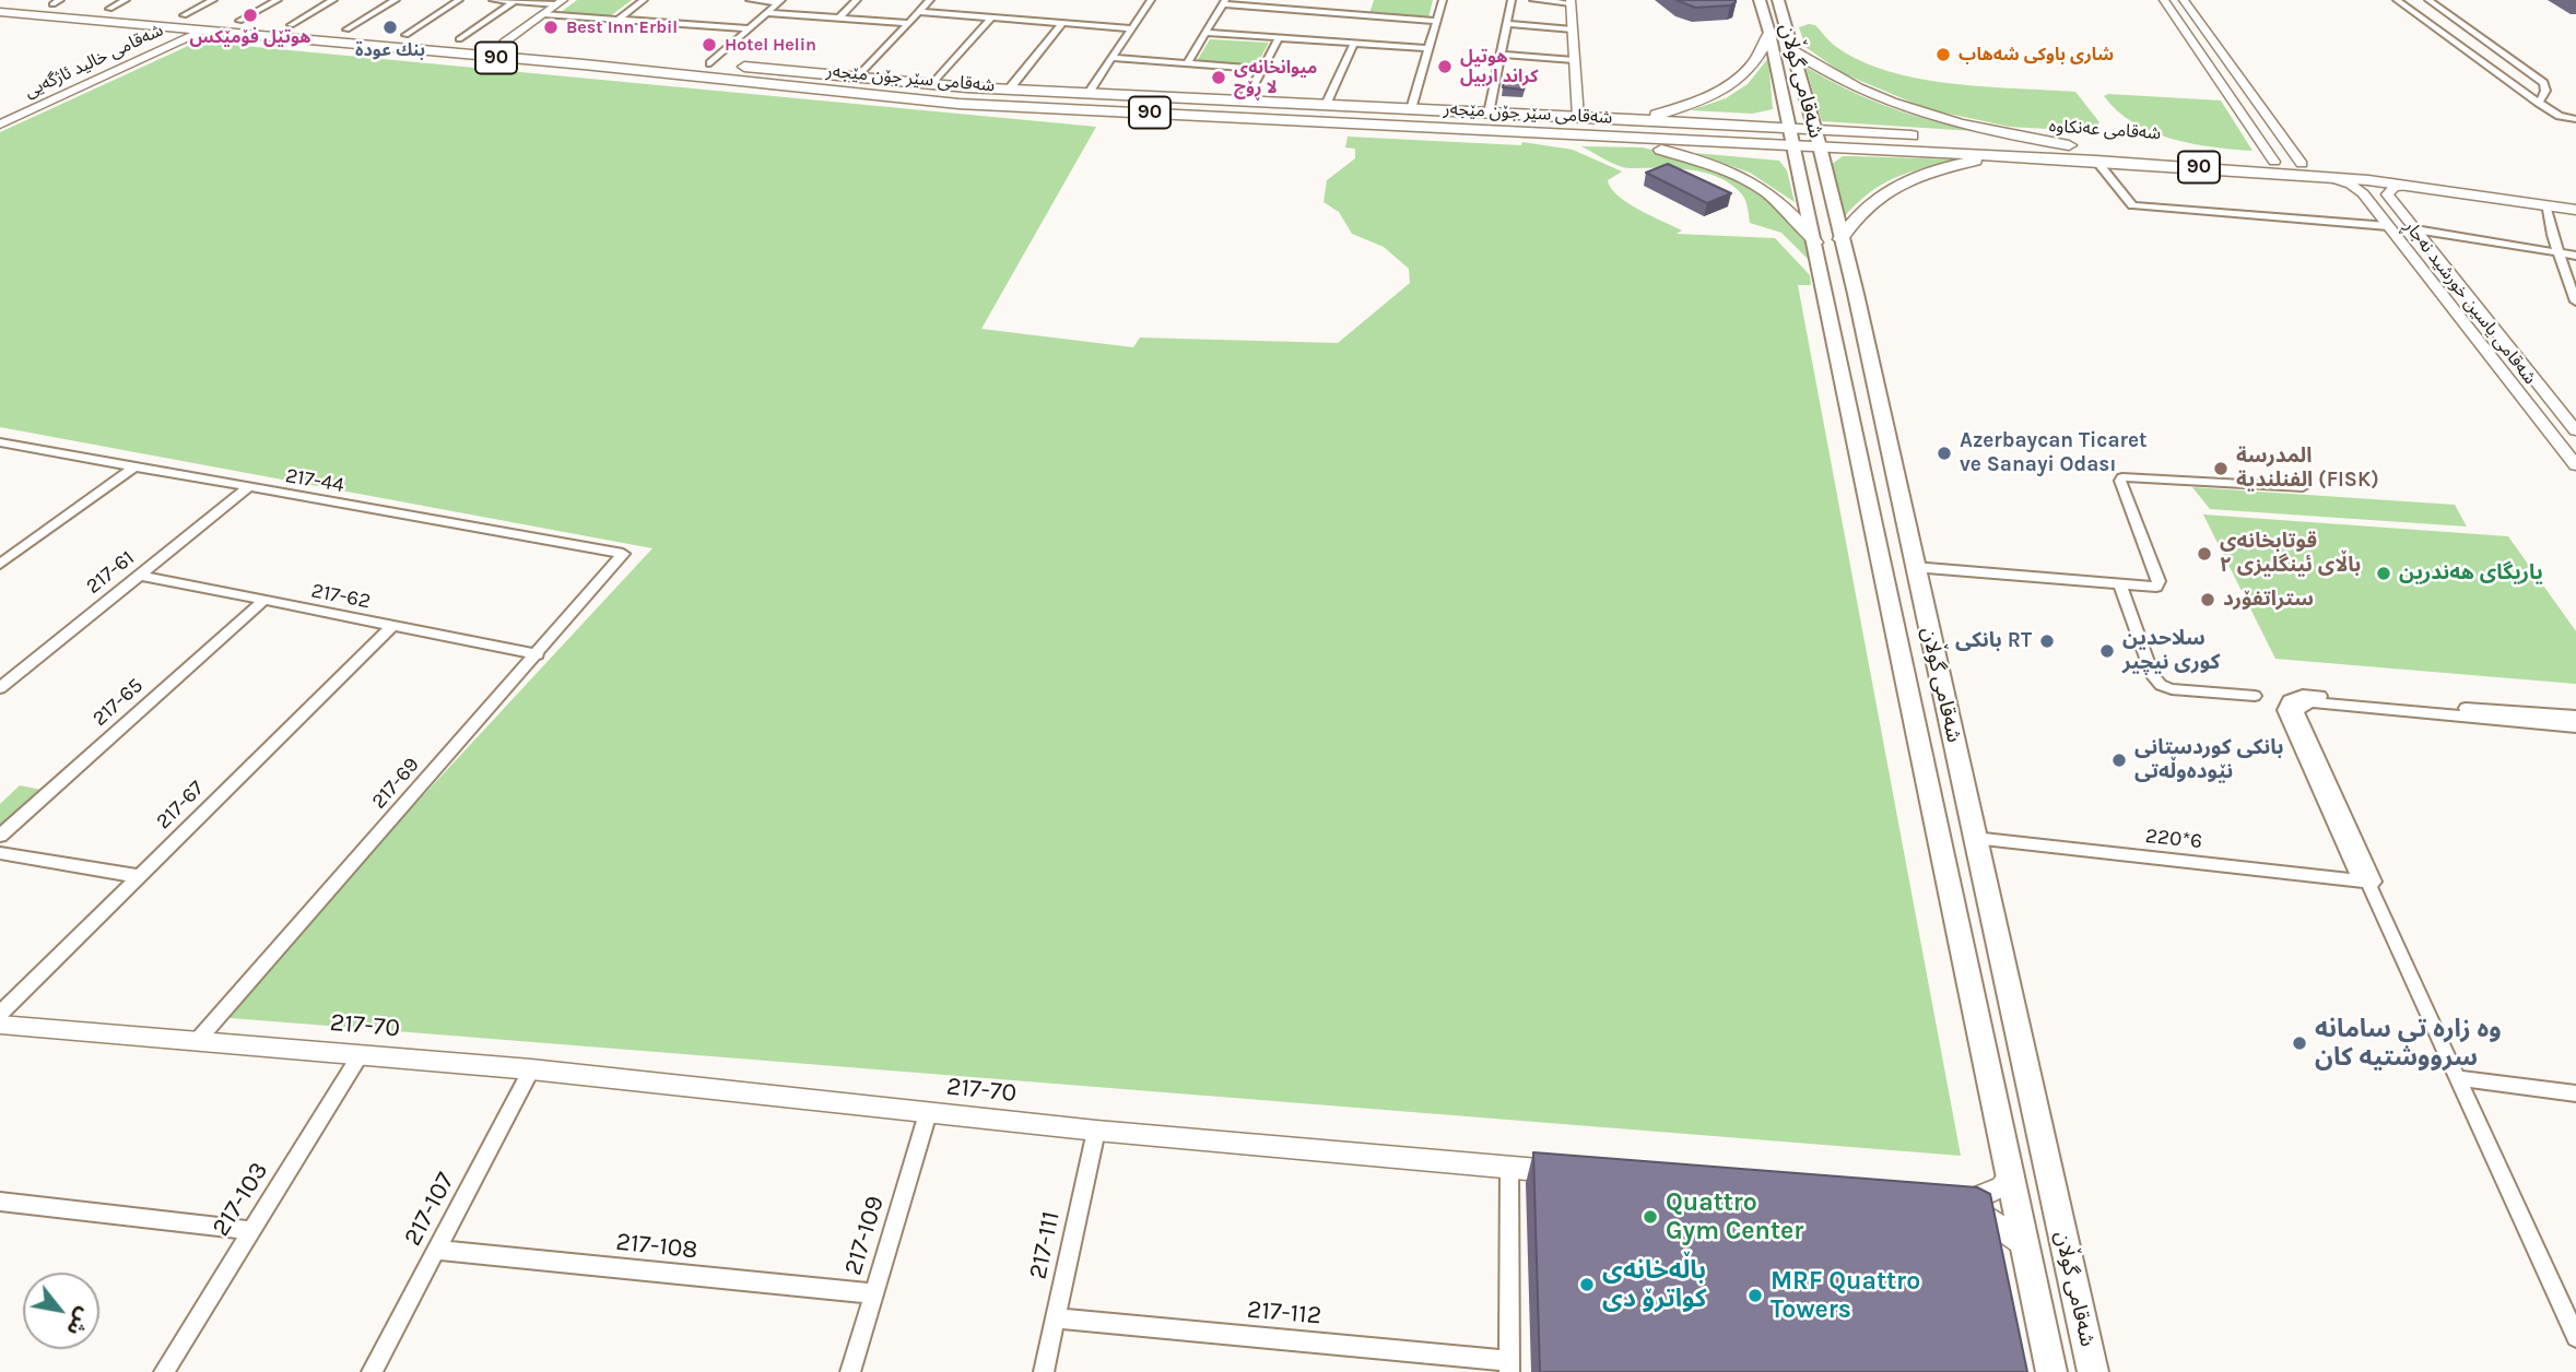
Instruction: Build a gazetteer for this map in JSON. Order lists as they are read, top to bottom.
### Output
{
  "streets": {
    "highway": ["90", "شەقامی سێر جۆن مێجەر", "شەقامی عەنکاوە"],
    "main road": ["شەقامی گوڵان"],
    "street": [
      "شەقامی خالید ئاژگەیی",
      "شەقامی یاسین خورشید نەجاڕ",
      "217-44",
      "217-61",
      "217-62",
      "217-65",
      "217-69",
      "217-67",
      "220*6",
      "217-70",
      "217-103",
      "217-107",
      "217-109",
      "217-111",
      "217-108",
      "217-112"
    ]
  },
  "crossings": [
    ["شەقامی خالید ئاژگەیی", "شەقامی سێر جۆن مێجەر"],
    ["شەقامی سێر جۆن مێجەر", "شەقامی گوڵان"],
    ["شەقامی سێر جۆن مێجەر", "شەقامی عەنکاوە"],
    ["شەقامی گوڵان", "شەقامی عەنکاوە"],
    ["شەقامی گوڵان", "220*6"],
    ["شەقامی عەنکاوە", "شەقامی یاسین خورشید نەجاڕ"],
    ["217-44", "217-61"],
    ["217-44", "217-69"],
    ["217-61", "217-62"],
    ["217-62", "217-65"],
    ["217-62", "217-69"],
    ["217-62", "217-67"],
    ["217-69", "217-70"],
    ["217-70", "217-103"],
    ["217-70", "217-107"],
    ["217-70", "217-109"],
    ["217-70", "217-111"],
    ["217-107", "217-108"],
    ["217-109", "217-108"],
    ["217-111", "217-112"]
  ],
  "places": [
    "هوتێل فۆمێکس",
    "بنك عودة",
    "Best Inn Erbil",
    "Hotel Helin",
    "شاری باوکی شەھاب",
    "هوتيل كراند اربيل",
    "میوانخانەی لا ڕۆچ",
    "Azerbaycan Ticaret ve Sanayi Odası",
    "المدرسة الفنلندية (FISK)",
    "قوتابخانەی باڵای ئینگلیزی ۲",
    "یاریگای هەندرین",
    "ستراتفۆرد",
    "بانكی RT",
    "سلاحدین كوری نیچیر",
    "بانکی کوردستانی نێودەوڵەتی",
    "وه زاره تى سامانه سرووشتيه كان",
    "Quattro Gym Center",
    "باڵەخانەی کواترۆ دی",
    "MRF Quattro Towers"
  ],
  "north": "bottom right"
}
